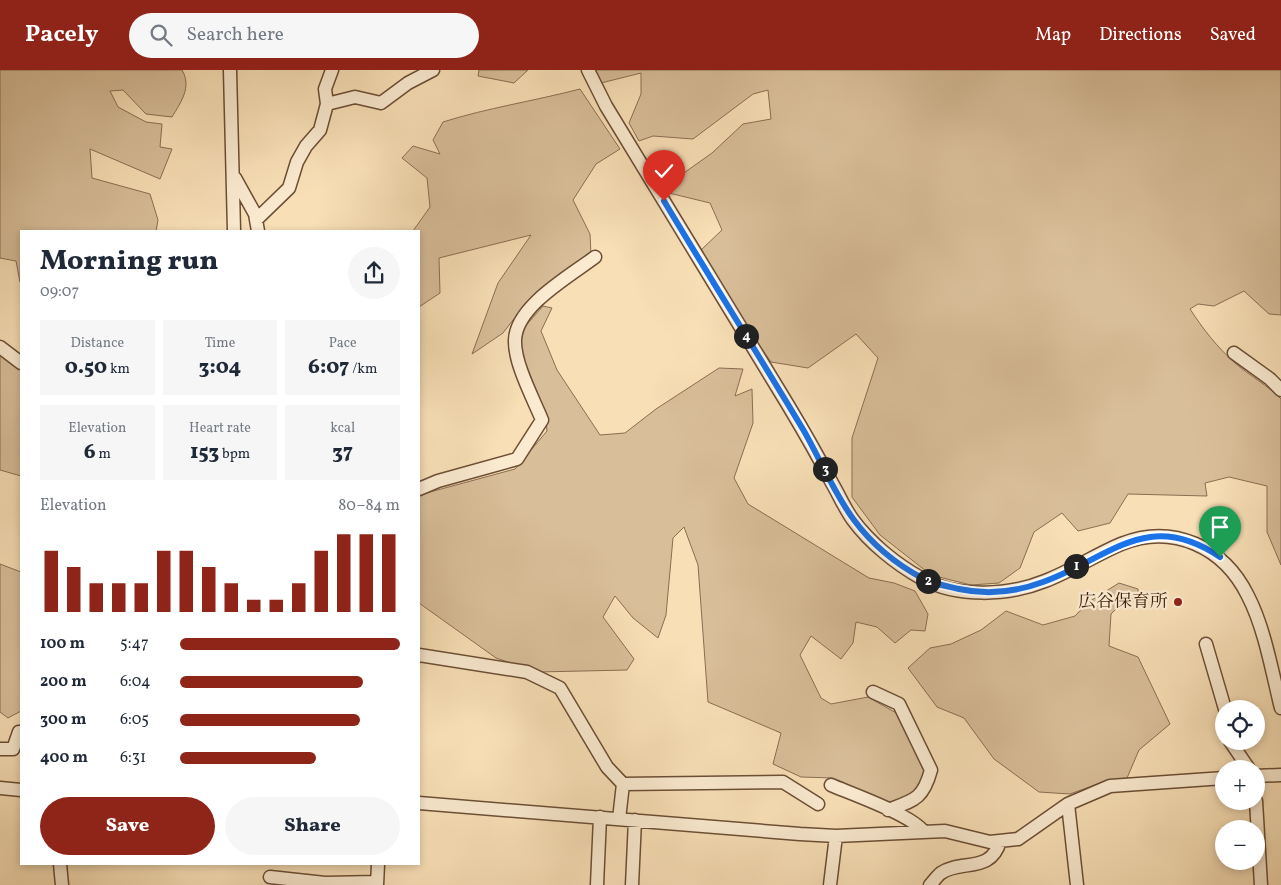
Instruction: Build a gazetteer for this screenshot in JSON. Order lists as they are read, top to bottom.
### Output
{
  "places": ["広谷保育所"],
  "page": {
    "header": "Pacely",
    "search": "Search here",
    "nav": ["Map", "Directions", "Saved"],
    "heading": ["Morning run", "09:07"],
    "stats": [
      ["Distance", "0.50 km"],
      ["Time", "3:04"],
      ["Pace", "6:07 /km"],
      ["Elevation", "6 m"],
      ["Heart rate", "153 bpm"],
      ["kcal", "37"]
    ],
    "pins": [
      "4",
      "3",
      "1",
      "2"
    ],
    "chart": ["Elevation", "80–84 m"],
    "list": [
      {
        "name": "100 m",
        "note": "5:47"
      },
      {
        "name": "200 m",
        "note": "6:04"
      },
      {
        "name": "300 m",
        "note": "6:05"
      },
      {
        "name": "400 m",
        "note": "6:31"
      }
    ],
    "map_buttons": ["+", "−"],
    "buttons": ["Save", "Share"]
  }
}
